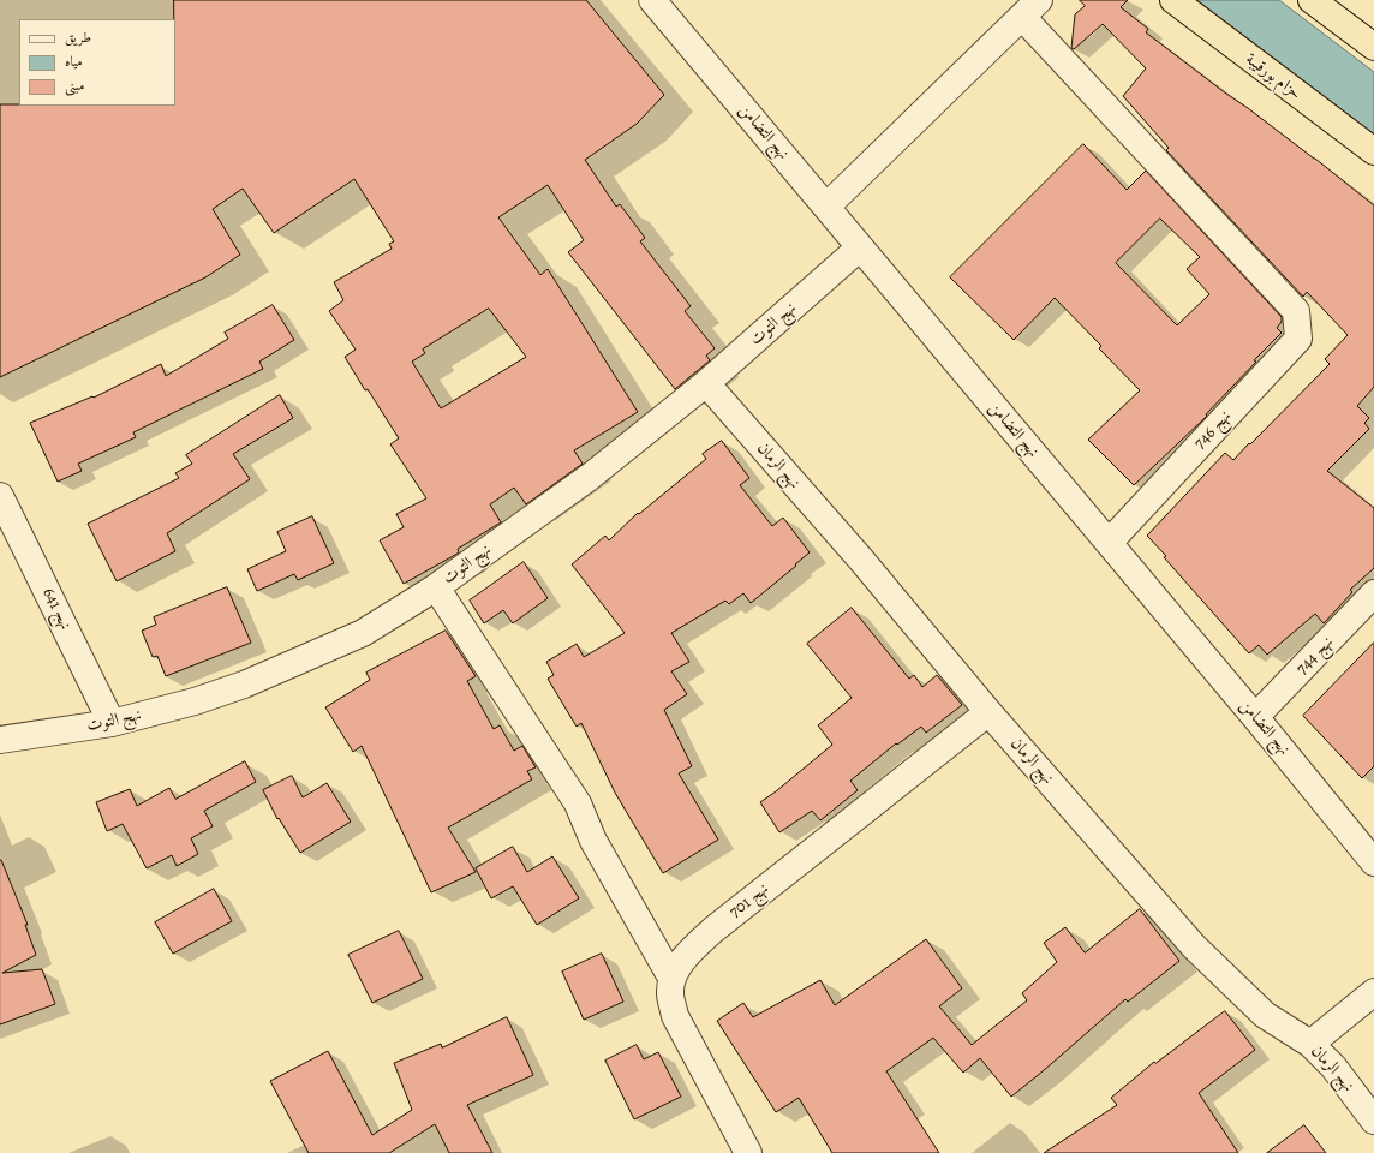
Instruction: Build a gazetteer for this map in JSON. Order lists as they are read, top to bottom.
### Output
{
  "streets": {
    "highway": ["حزام بورقيبة"],
    "street": [
      "نهج التضامن",
      "نهج التوت",
      "نهج 746",
      "نهج الرمان",
      "نهج 641",
      "نهج 744",
      "نهج 701"
    ]
  },
  "crossings": [
    ["نهج التضامن", "نهج التوت"],
    ["نهج التضامن", "نهج 746"],
    ["نهج التضامن", "نهج 744"],
    ["نهج التوت", "نهج الرمان"],
    ["نهج التوت", "نهج 641"],
    ["نهج الرمان", "نهج 701"]
  ],
  "legend": ["طريق", "مياه", "مبنى"]
}
